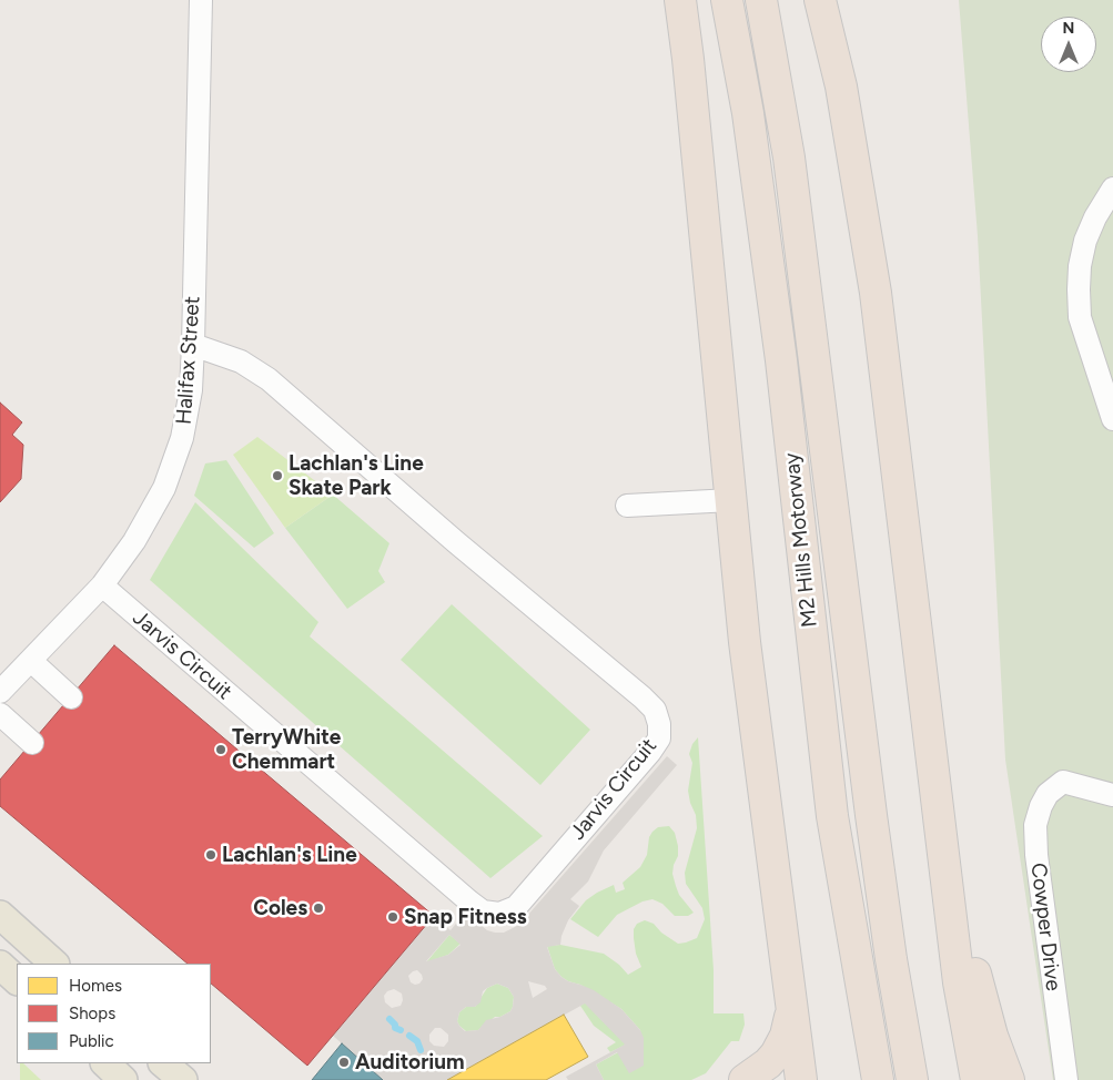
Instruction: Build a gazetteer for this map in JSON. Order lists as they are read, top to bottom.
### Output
{
  "streets": {
    "highway": ["M2 Hills Motorway"],
    "street": ["Halifax Street", "Jarvis Circuit", "Cowper Drive"]
  },
  "crossings": [
    ["Halifax Street", "Jarvis Circuit"]
  ],
  "places": [
    "Lachlan's Line Skate Park",
    "TerryWhite Chemmart",
    "Lachlan's Line",
    "Coles",
    "Snap Fitness",
    "Auditorium"
  ],
  "legend": ["Homes", "Shops", "Public"],
  "north": "top"
}
